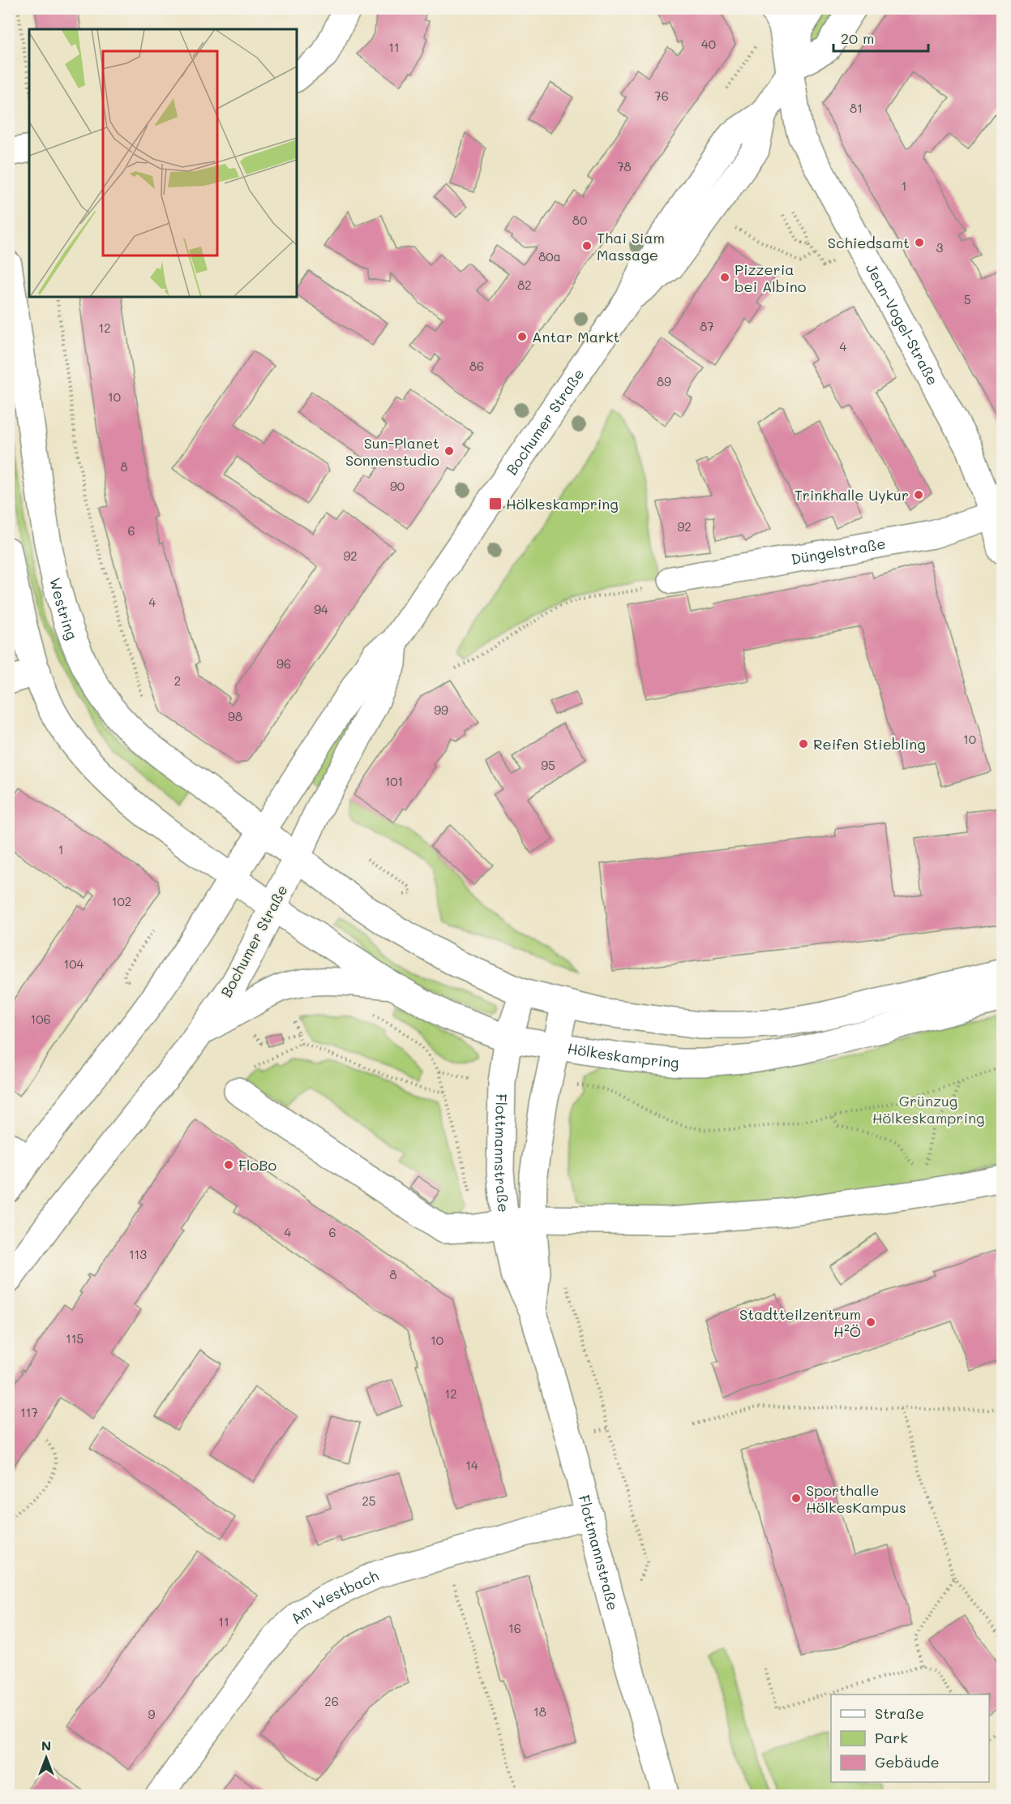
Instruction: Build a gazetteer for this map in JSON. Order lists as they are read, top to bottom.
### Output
{
  "streets": {
    "street": [
      "Jean-Vogel-Straße",
      "Bochumer Straße",
      "Düngelstraße",
      "Westring",
      "Hölkeskampring",
      "Flottmannstraße",
      "Am Westbach"
    ]
  },
  "crossings": [
    ["Jean-Vogel-Straße", "Bochumer Straße"],
    ["Jean-Vogel-Straße", "Düngelstraße"],
    ["Bochumer Straße", "Westring"],
    ["Bochumer Straße", "Hölkeskampring"],
    ["Hölkeskampring", "Flottmannstraße"],
    ["Flottmannstraße", "Am Westbach"]
  ],
  "parks": ["Grünzug Hölkeskampring"],
  "places": {
    "other": [
      "Schiedsamt",
      "Thai Siam Massage",
      "Pizzeria bei Albino",
      "Antar Markt",
      "Sun-Planet Sonnenstudio",
      "Trinkhalle Uykur",
      "Reifen Stiebling",
      "FloBo",
      "Stadtteilzentrum H²Ö",
      "Sporthalle HölkesKampus"
    ],
    "transit": ["Hölkeskampring"]
  },
  "house_numbers": [
    "40",
    "11",
    "76",
    "81",
    "78",
    "1",
    "80",
    "3",
    "80a",
    "82",
    "5",
    "87",
    "12",
    "4",
    "86",
    "89",
    "10",
    "8",
    "90",
    "92",
    "6",
    "92",
    "4",
    "94",
    "96",
    "2",
    "99",
    "98",
    "10",
    "95",
    "101",
    "1",
    "102",
    "104",
    "106",
    "4",
    "6",
    "113",
    "8",
    "115",
    "10",
    "12",
    "117",
    "14",
    "25",
    "11",
    "16",
    "26",
    "18",
    "9"
  ],
  "legend": ["Straße", "Park", "Gebäude"],
  "scale_bar": "20 m",
  "north": "top"
}
